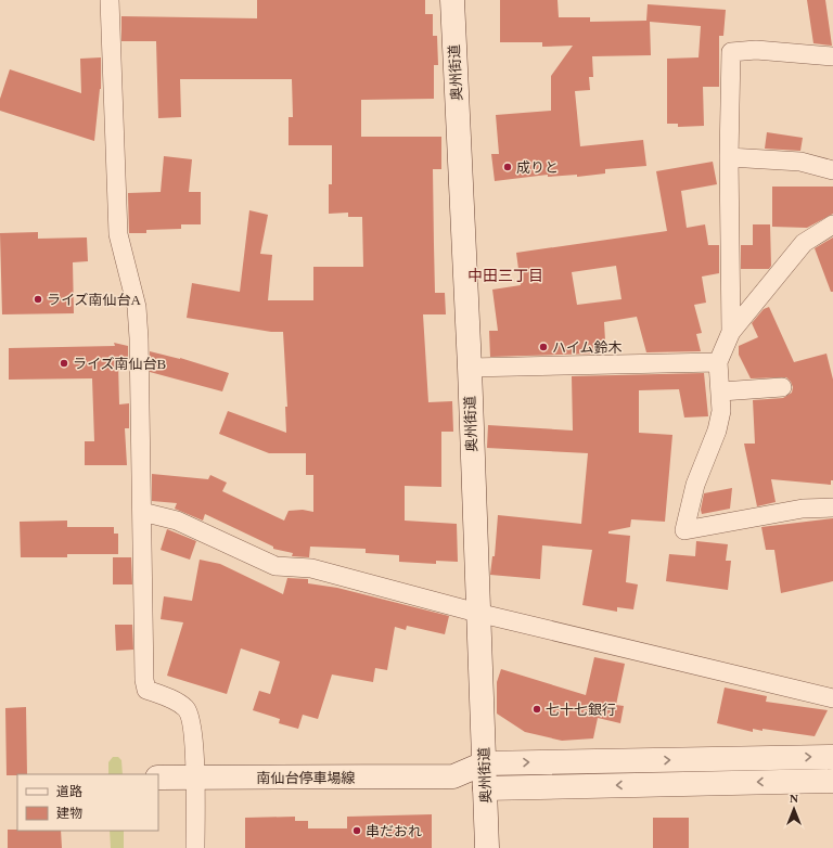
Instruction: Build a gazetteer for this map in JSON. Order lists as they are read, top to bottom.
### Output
{
  "streets": {
    "main road": ["奥州街道", "南仙台停車場線"]
  },
  "crossings": [
    ["奥州街道", "南仙台停車場線"]
  ],
  "districts": ["中田三丁目"],
  "places": [
    "成りと",
    "ライズ南仙台A",
    "ハイム鈴木",
    "ライズ南仙台B",
    "七十七銀行",
    "串だおれ"
  ],
  "legend": ["道路", "建物"],
  "north": "top"
}
